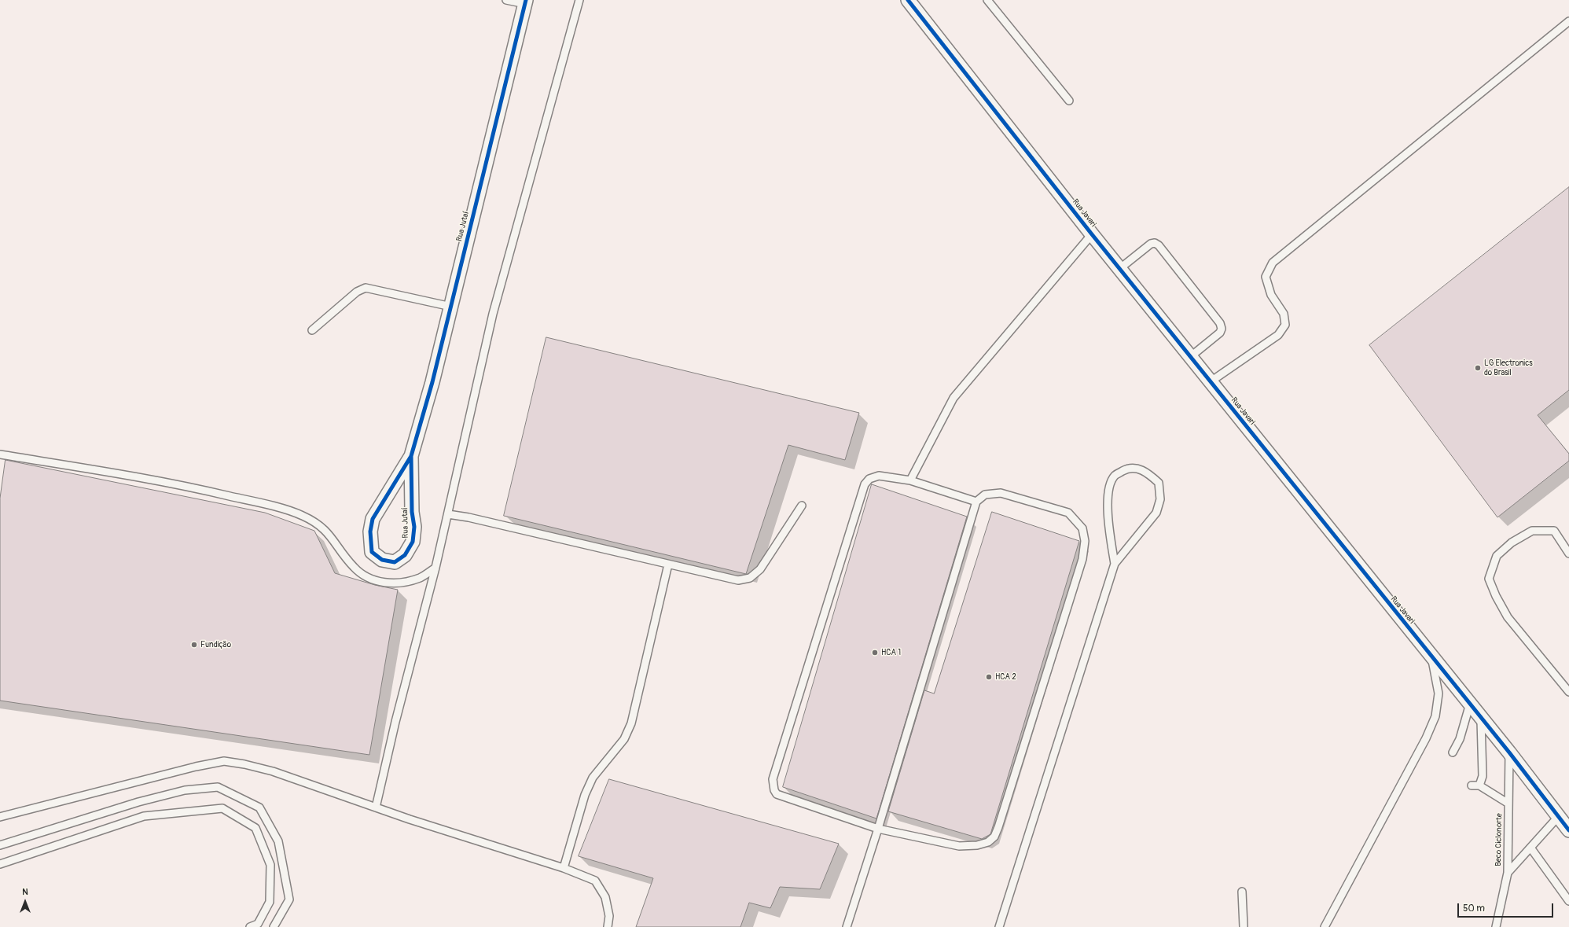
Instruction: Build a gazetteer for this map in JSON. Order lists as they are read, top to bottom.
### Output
{
  "streets": {
    "street": ["Rua Javari", "Rua Jutaí"],
    "lane": ["Beco Ciclonorte"]
  },
  "crossings": [
    ["Rua Javari", "Beco Ciclonorte"]
  ],
  "places": [
    "LG Electronics do Brasil",
    "Fundição",
    "HCA 1",
    "HCA 2"
  ],
  "scale_bar": "50 m",
  "north": "top"
}
